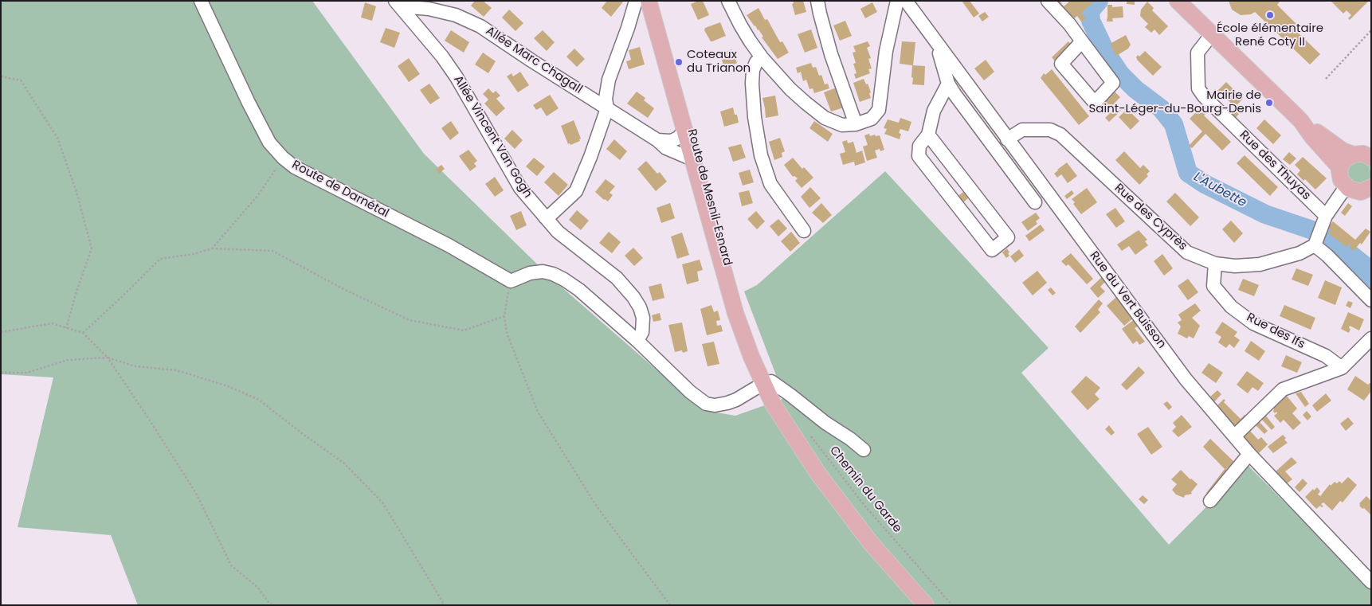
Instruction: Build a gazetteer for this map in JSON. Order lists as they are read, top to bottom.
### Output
{
  "streets": {
    "main road": ["Route de Mesnil-Esnard"],
    "street": [
      "Allée Marc Chagall",
      "Allée Vincent Van Gogh",
      "Rue des Thuyas",
      "Route de Darnétal",
      "Rue des Cyprès",
      "Rue du Vert Buisson",
      "Rue des Ifs"
    ],
    "path": ["Chemin du Garde"]
  },
  "crossings": [
    ["Allée Marc Chagall", "Allée Vincent Van Gogh"],
    ["Allée Marc Chagall", "Route de Mesnil-Esnard"],
    ["Rue des Cyprès", "Rue du Vert Buisson"],
    ["Rue des Cyprès", "Rue des Ifs"]
  ],
  "water": ["L'Aubette"],
  "places": ["École élémentaire René Coty II", "Coteaux du Trianon", "Mairie de Saint-Léger-du-Bourg-Denis"]
}
